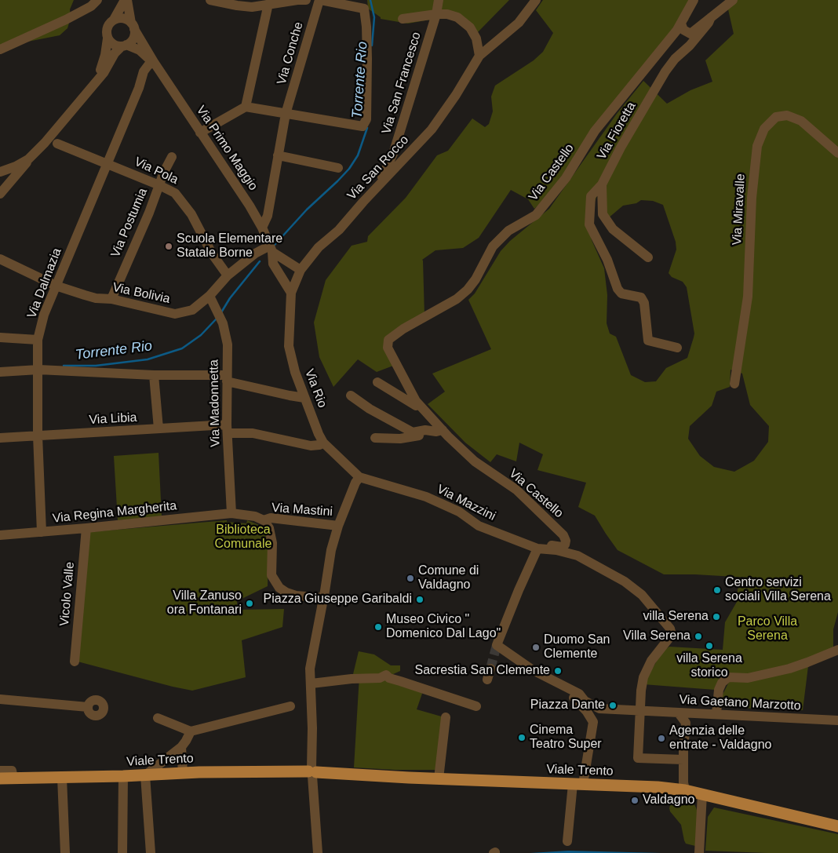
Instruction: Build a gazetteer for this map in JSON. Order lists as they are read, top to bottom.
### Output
{
  "streets": {
    "main road": ["Viale Trento"],
    "street": [
      "Via Conche",
      "Via San Francesco",
      "Via Fioretta",
      "Via Primo Maggio",
      "Via San Rocco",
      "Via Pola",
      "Via Castello",
      "Via Miravalle",
      "Via Postumia",
      "Via Dalmazia",
      "Via Bolivia",
      "Via Rio",
      "Via Madonnetta",
      "Via Libia",
      "Via Mazzini",
      "Via Mastini",
      "Via Regina Margherita",
      "Vicolo Valle",
      "Via Gaetano Marzotto"
    ]
  },
  "crossings": [
    ["Via Conche", "Via Primo Maggio"],
    ["Via San Francesco", "Via San Rocco"],
    ["Via Primo Maggio", "Via San Rocco"],
    ["Via Primo Maggio", "Via Dalmazia"],
    ["Via Primo Maggio", "Via Bolivia"],
    ["Via Primo Maggio", "Via Rio"],
    ["Via San Rocco", "Via Rio"],
    ["Via Pola", "Via Postumia"],
    ["Via Pola", "Via Dalmazia"],
    ["Via Pola", "Via Bolivia"],
    ["Via Castello", "Via Mazzini"],
    ["Via Postumia", "Via Bolivia"],
    ["Via Dalmazia", "Via Bolivia"],
    ["Via Dalmazia", "Via Libia"],
    ["Via Dalmazia", "Via Regina Margherita"],
    ["Via Bolivia", "Via Madonnetta"],
    ["Via Rio", "Via Libia"],
    ["Via Rio", "Via Mazzini"],
    ["Via Madonnetta", "Via Libia"],
    ["Via Madonnetta", "Via Regina Margherita"],
    ["Via Mazzini", "Via Gaetano Marzotto"],
    ["Via Mastini", "Via Regina Margherita"],
    ["Via Regina Margherita", "Vicolo Valle"]
  ],
  "water": ["Torrente Rio"],
  "parks": ["Biblioteca Comunale", "Parco Villa Serena"],
  "places": [
    "Scuola Elementare Statale Borne",
    "Comune di Valdagno",
    "Centro servizi sociali Villa Serena",
    "Piazza Giuseppe Garibaldi",
    "Villa Zanuso ora Fontanari",
    "villa Serena",
    "Museo Civico \" Domenico Dal Lago\"",
    "Villa Serena",
    "villa Serena storico",
    "Duomo San Clemente",
    "Sacrestia San Clemente",
    "Piazza Dante",
    "Cinema Teatro Super",
    "Agenzia delle entrate - Valdagno",
    "Valdagno"
  ]
}
